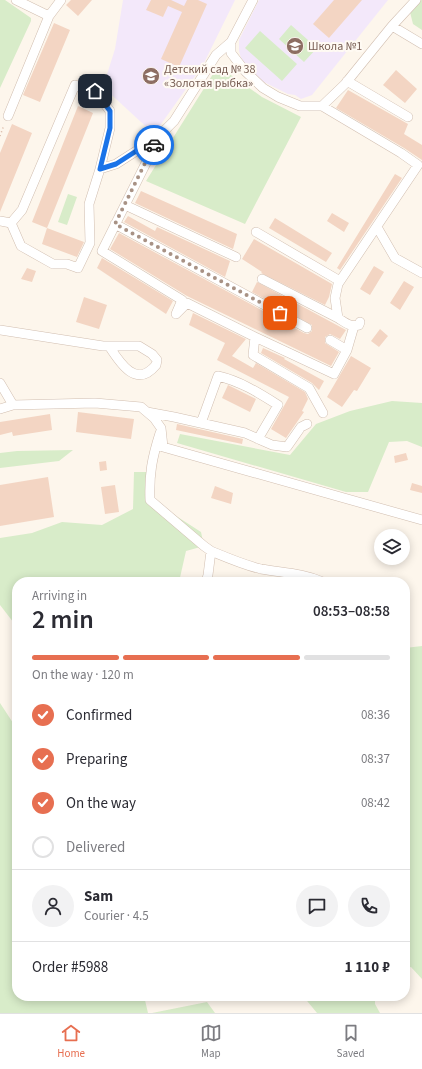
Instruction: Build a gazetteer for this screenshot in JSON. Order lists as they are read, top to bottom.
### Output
{
  "places": {
    "school or university": ["Школа №1", "Детский сад № 38 «Золотая рыбка»"]
  },
  "page": {
    "heading": ["2 min", "Arriving in", "08:53–08:58"],
    "panel": [
      "Sam",
      "Courier · 4.5",
      "Order #5988",
      "1 110 ₽"
    ],
    "bar": "On the way · 120 m",
    "list": [
      ["Confirmed", "08:36"],
      ["Preparing", "08:37"],
      ["On the way", "08:42"],
      "Delivered"
    ],
    "tabs": ["Home", "Map", "Saved"]
  }
}
